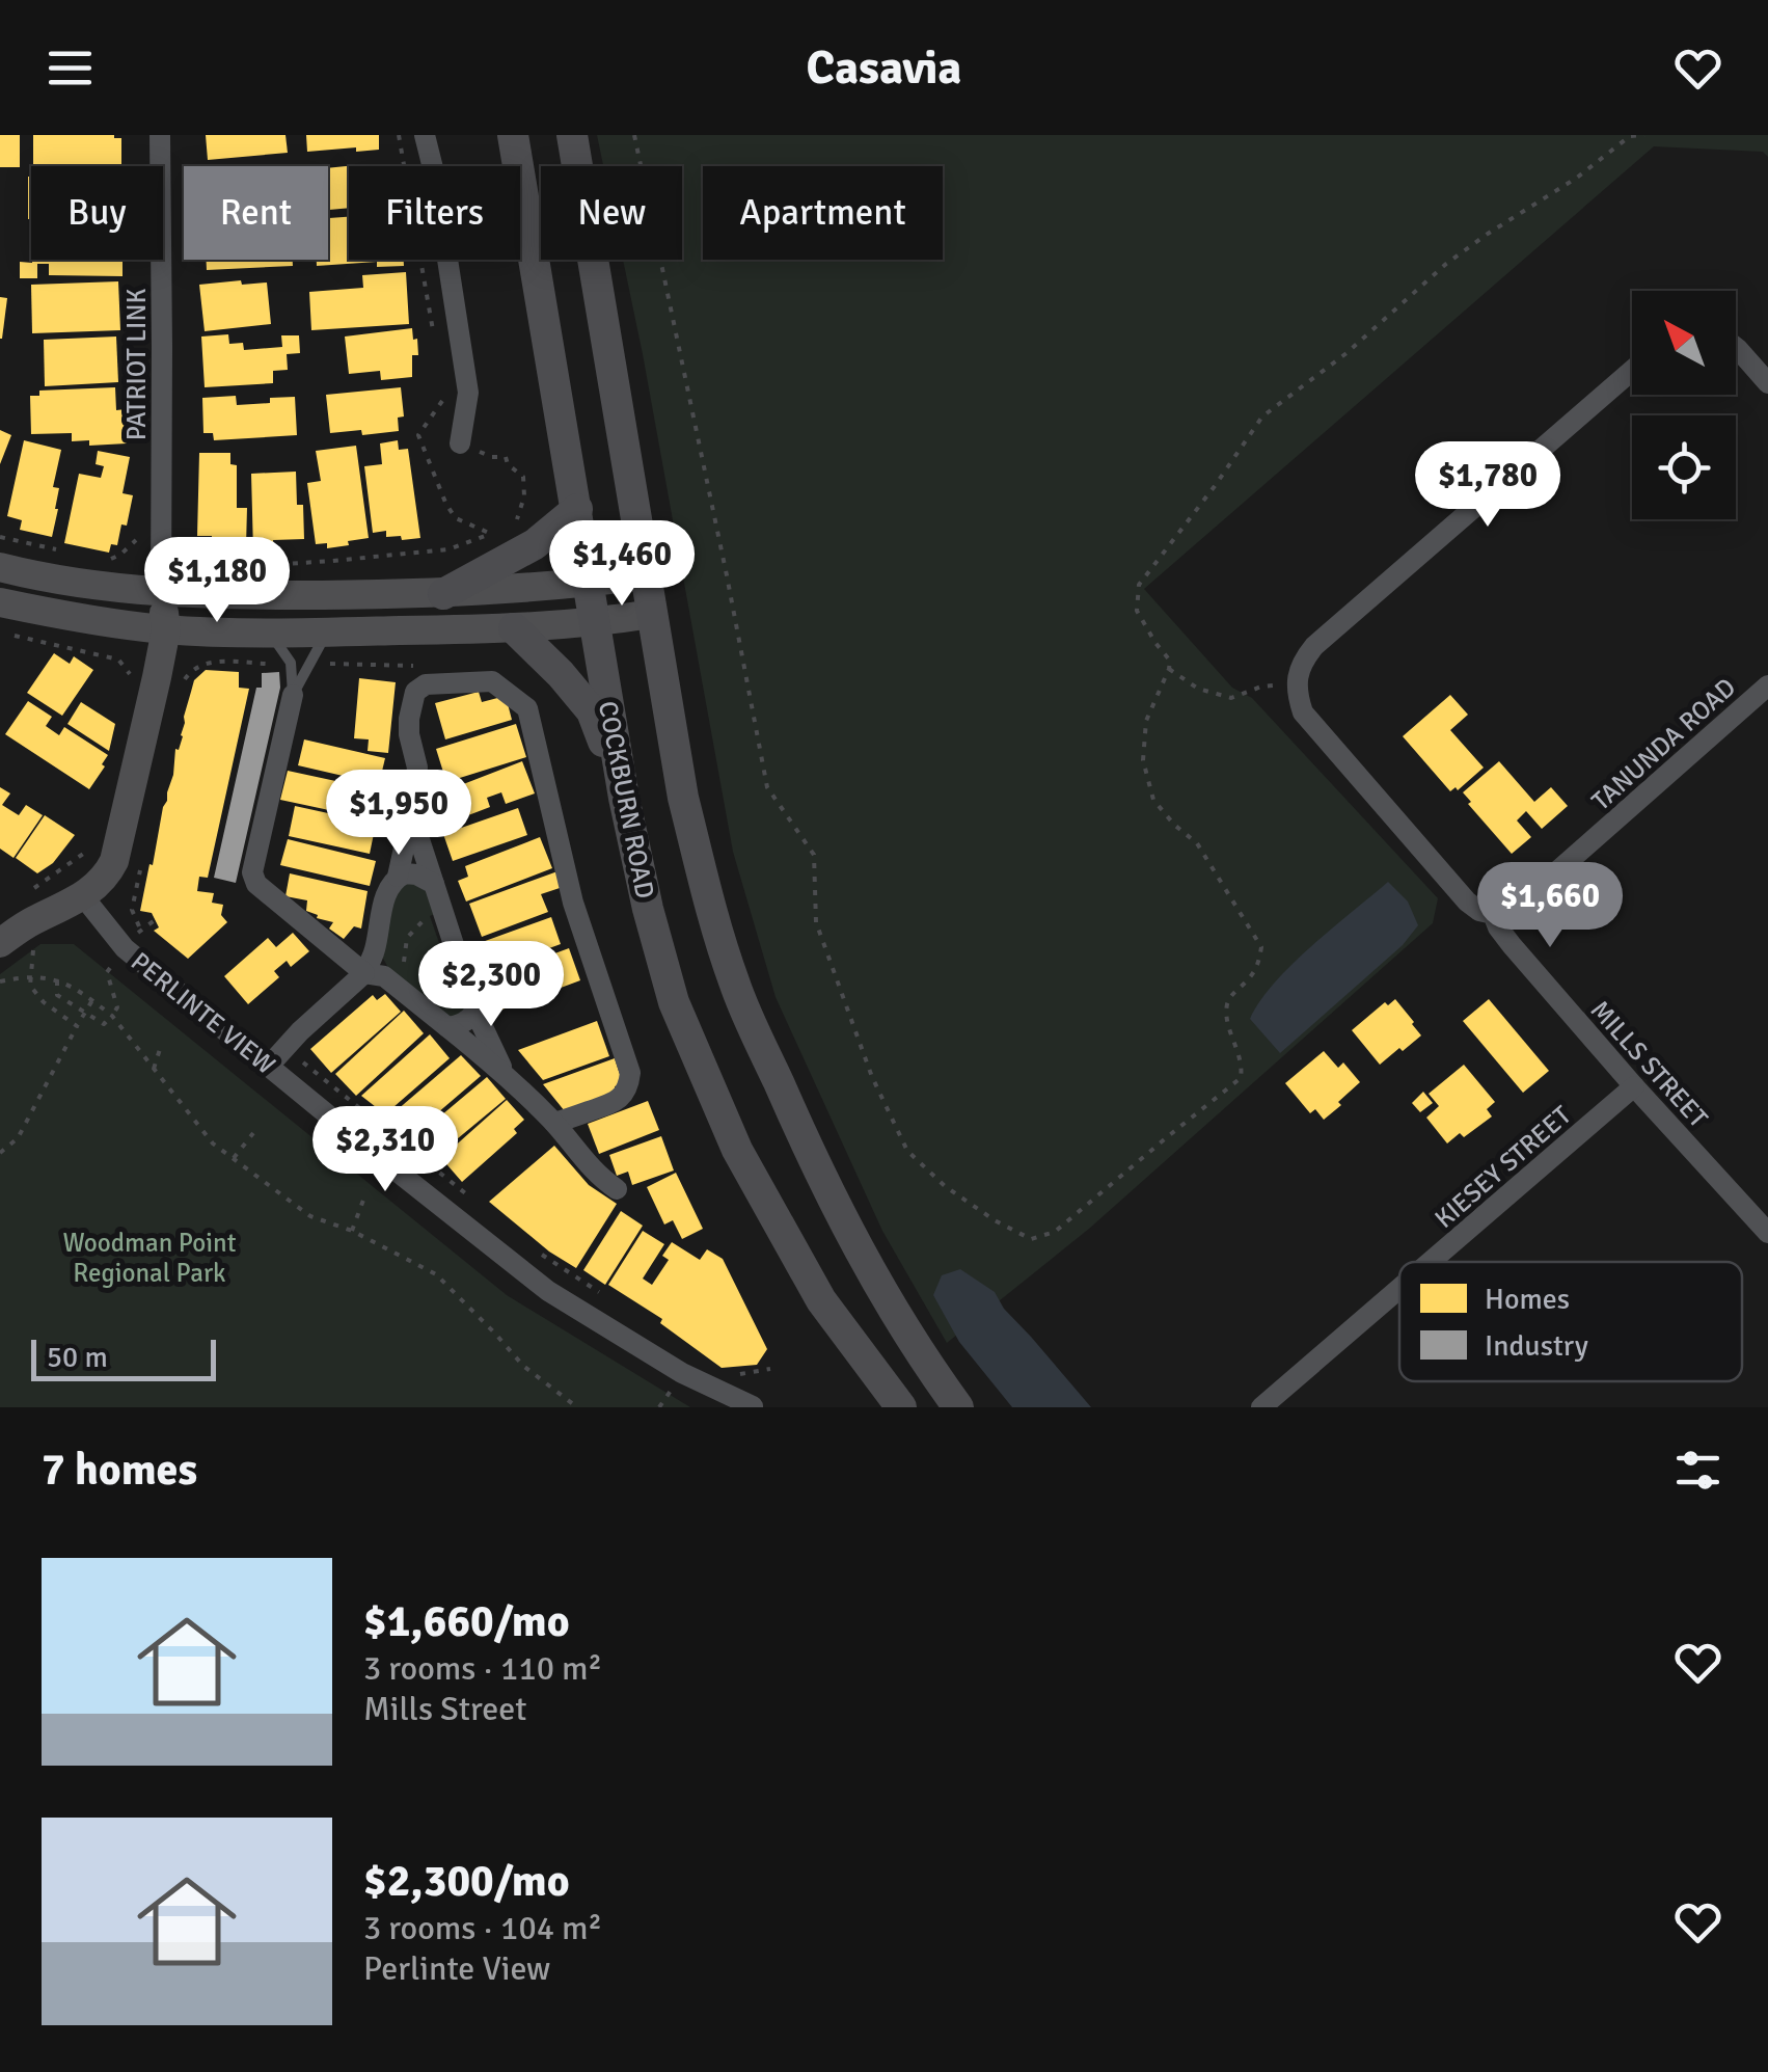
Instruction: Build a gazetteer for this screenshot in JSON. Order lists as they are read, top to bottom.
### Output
{
  "streets": {
    "main road": ["COCKBURN ROAD"],
    "street": [
      "PATRIOT LINK",
      "TANUNDA ROAD",
      "PERLINTE VIEW",
      "MILLS STREET",
      "KIESEY STREET"
    ]
  },
  "crossings": [
    ["TANUNDA ROAD", "MILLS STREET"],
    ["MILLS STREET", "KIESEY STREET"]
  ],
  "parks": ["Woodman Point Regional Park"],
  "legend": ["Homes", "Industry"],
  "scale_bar": "50 m",
  "north": "top left",
  "page": {
    "header": "Casavia",
    "chip": [
      "Buy",
      "Rent",
      "Filters",
      "New",
      "Apartment"
    ],
    "price": [
      "$1,780",
      "$1,460",
      "$1,180",
      "$1,950",
      "$1,660",
      "$2,300",
      "$2,310"
    ],
    "scale": "50 m",
    "heading": "7 homes",
    "list": [
      {
        "name": "$1,660/mo",
        "note": "3 rooms · 110 m² · Mills Street"
      },
      {
        "name": "$2,300/mo",
        "note": "3 rooms · 104 m² · Perlinte View"
      }
    ]
  }
}
